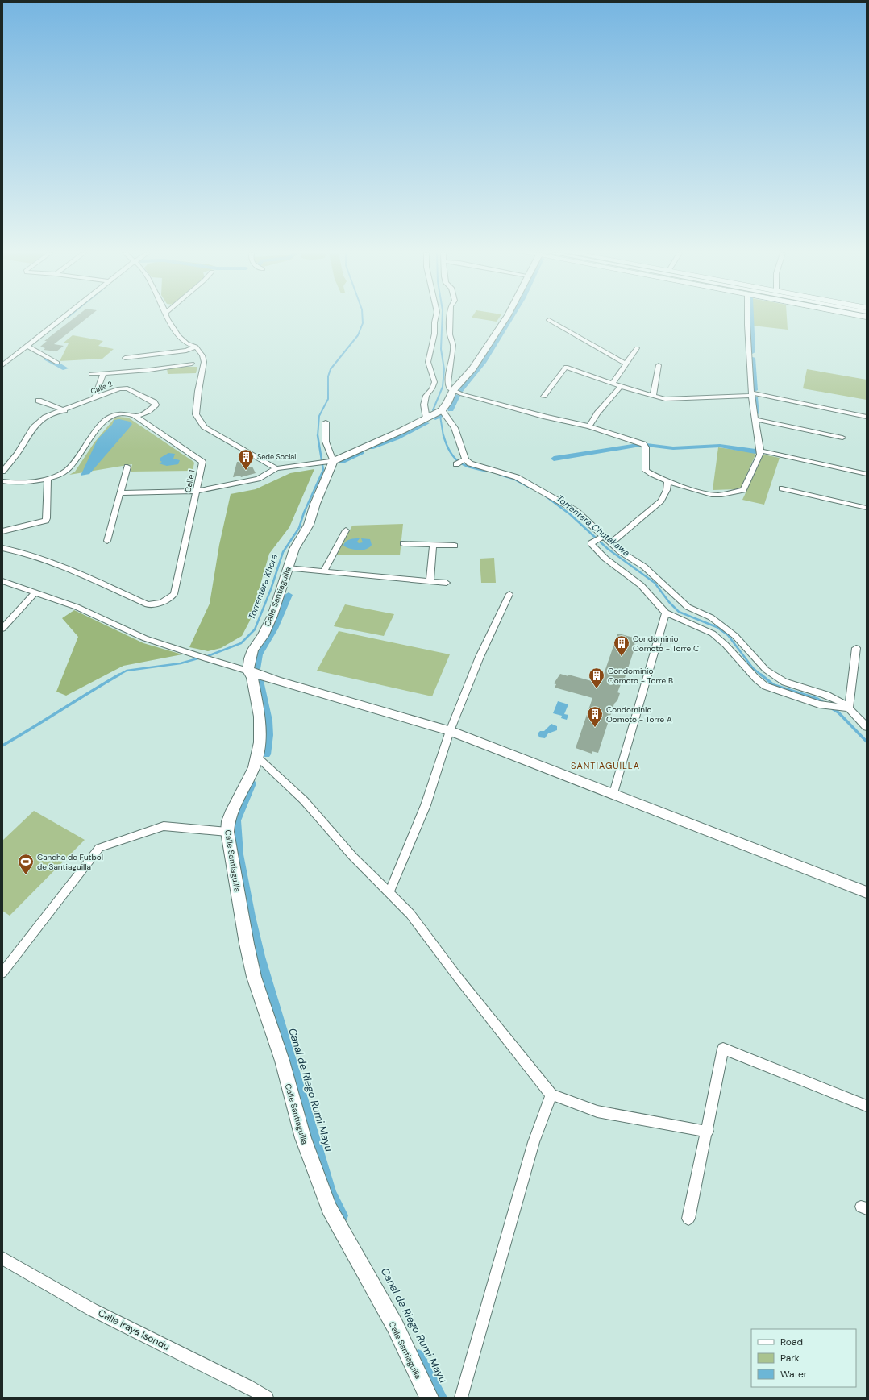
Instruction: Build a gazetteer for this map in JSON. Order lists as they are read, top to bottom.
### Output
{
  "streets": {
    "street": [
      "Calle 2",
      "Calle 1",
      "Calle Santiaguilla",
      "Calle Iraya Isondu"
    ]
  },
  "crossings": [
    ["Calle 2", "Calle 1"]
  ],
  "districts": ["SANTIAGUILLA"],
  "water": ["Torrentera Chutakawa", "Torrentera Khora", "Canal de Riego Rumi Mayu"],
  "places": {
    "building": [
      "Sede Social",
      "Condominio Oomoto - Torre C",
      "Condominio Oomoto - Torre B",
      "Condominio Oomoto - Torre A"
    ],
    "sports": ["Cancha de Futbol de Santiaguilla"]
  },
  "legend": ["Road", "Park", "Water"]
}
